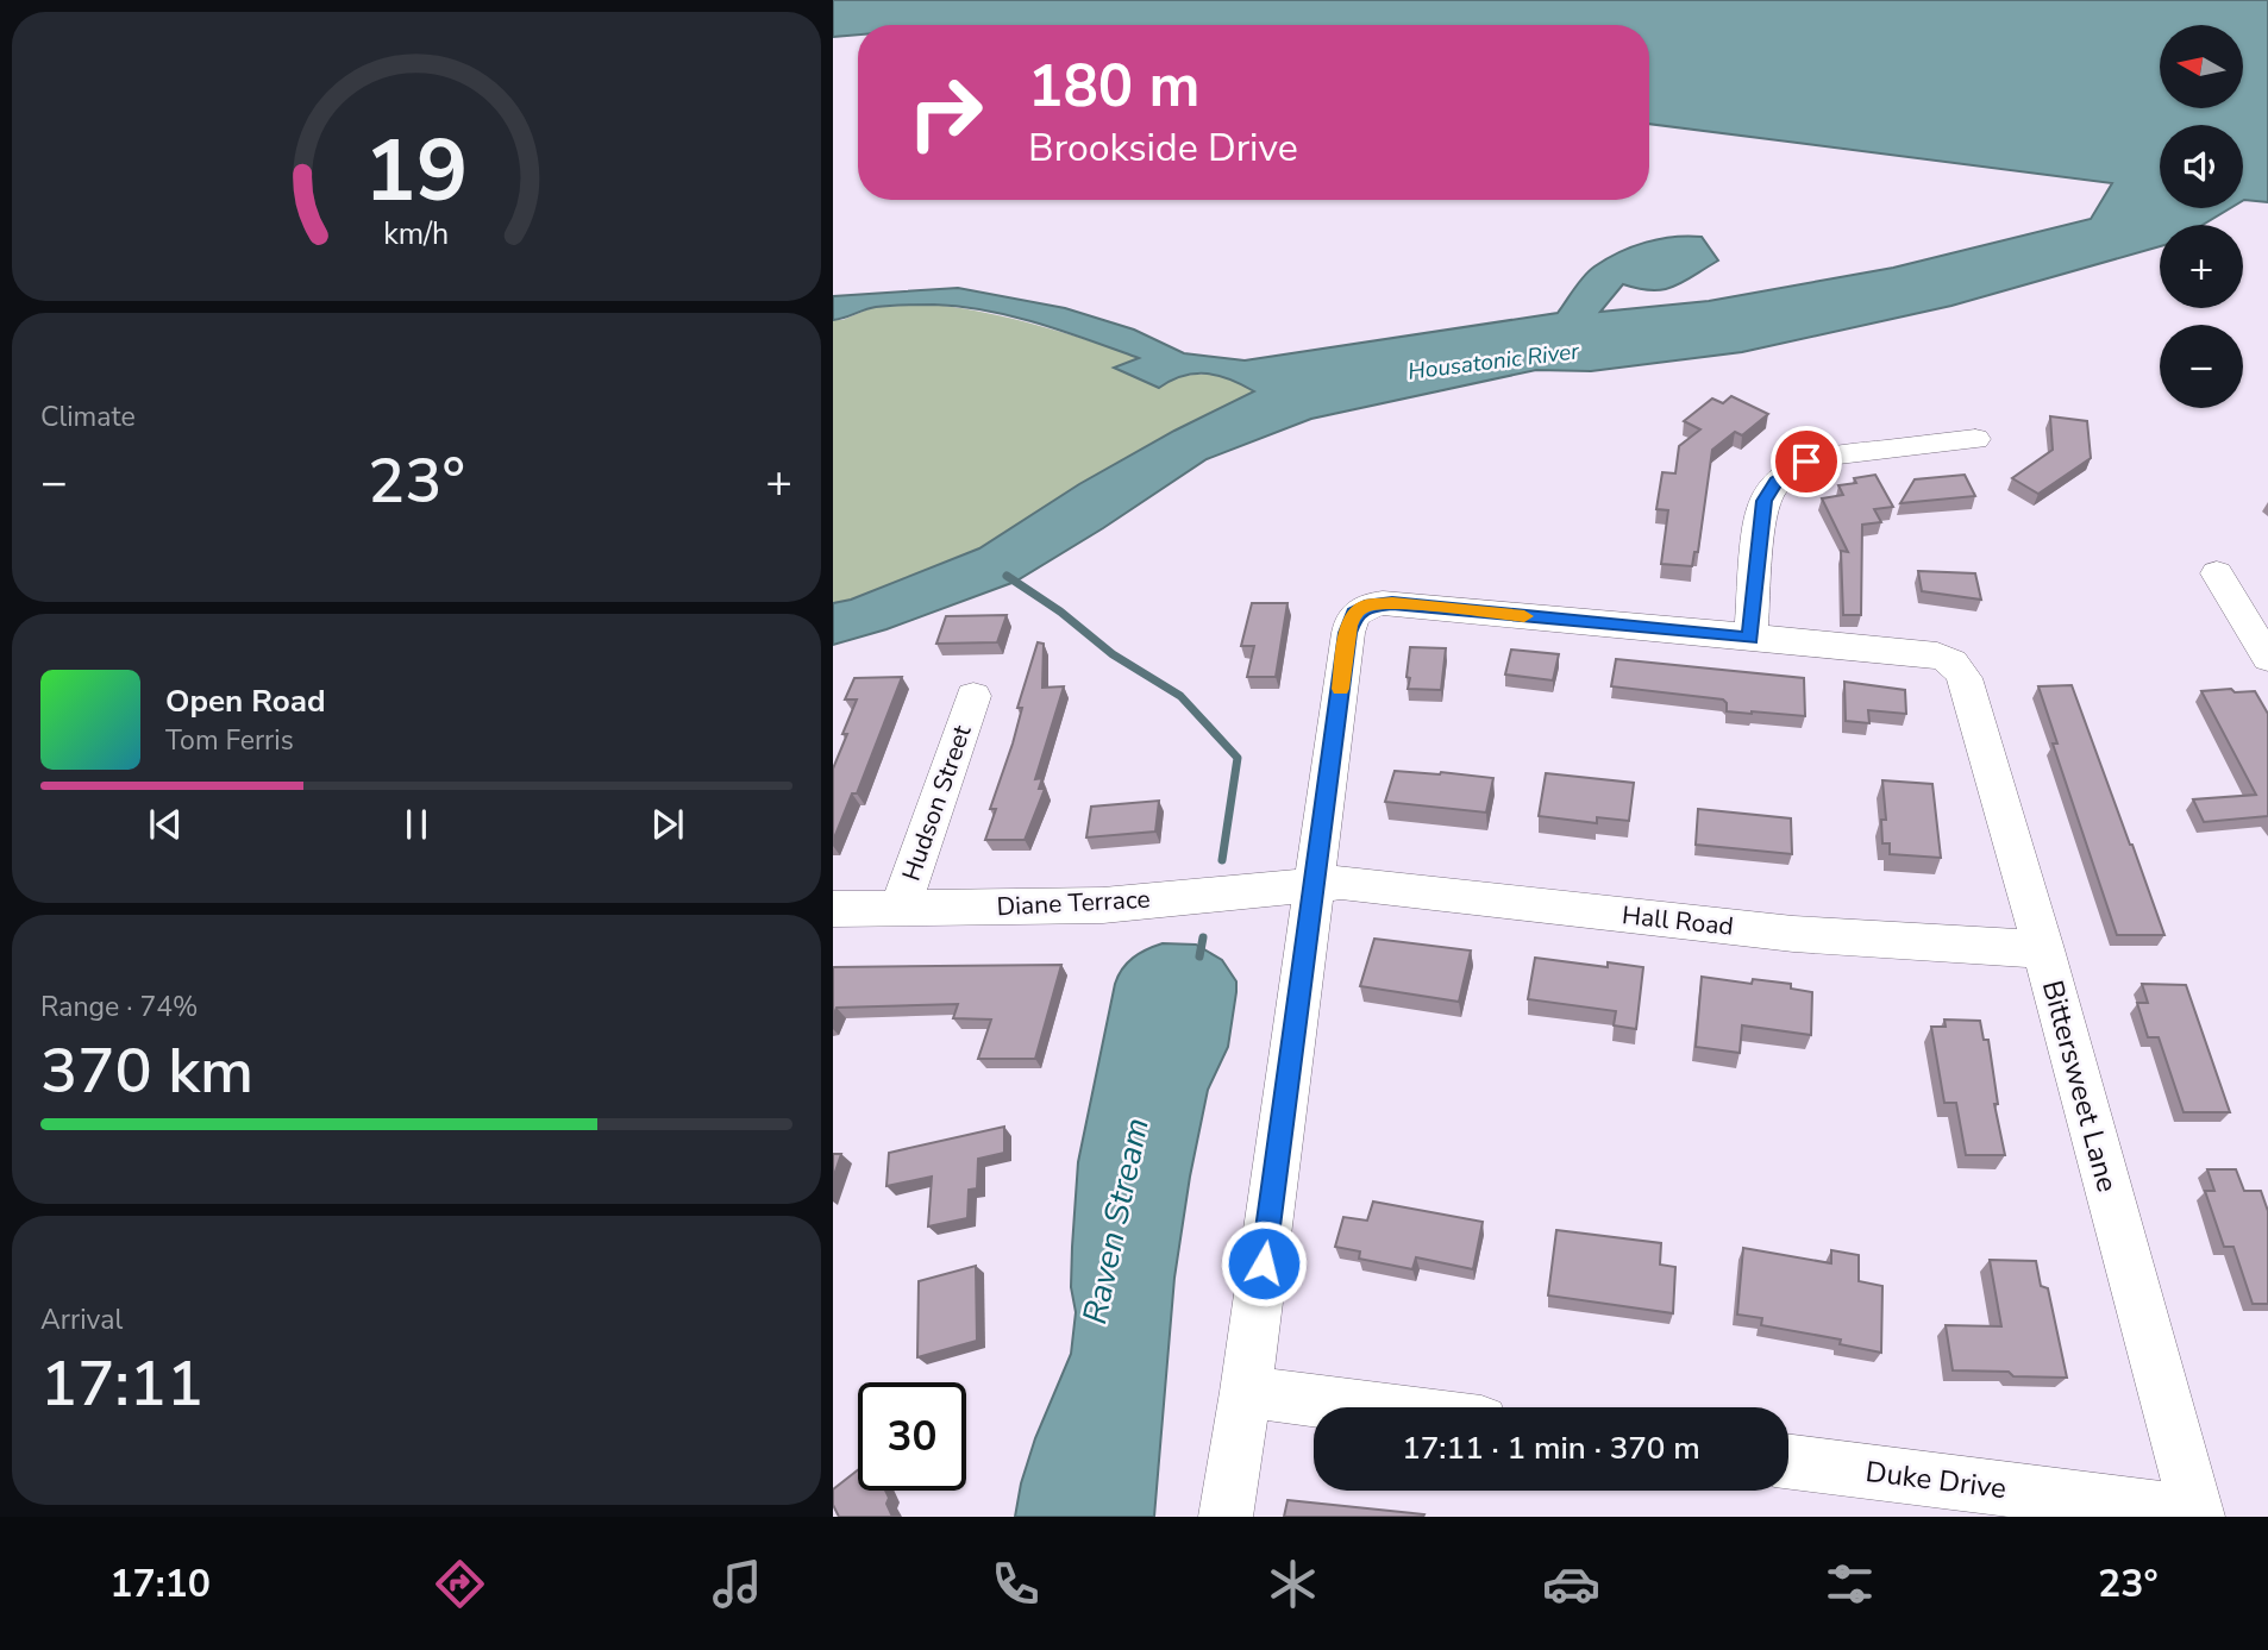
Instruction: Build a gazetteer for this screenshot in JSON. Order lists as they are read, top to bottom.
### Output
{
  "streets": {
    "street": [
      "Hudson Street",
      "Diane Terrace",
      "Hall Road",
      "Bittersweet Lane",
      "Duke Drive"
    ]
  },
  "crossings": [
    ["Hudson Street", "Diane Terrace"],
    ["Diane Terrace", "Hall Road"],
    ["Hall Road", "Bittersweet Lane"],
    ["Bittersweet Lane", "Duke Drive"]
  ],
  "water": ["Housatonic River", "Raven Stream"],
  "north": "left",
  "page": {
    "map_buttons": ["+", "−"],
    "turn": ["180 m", "Brookside Drive"],
    "tile": [
      "Climate",
      ["Range · 74%", "370 km"],
      ["Arrival", "17:11"]
    ],
    "heat": ["−", "23°", "+"],
    "song": ["Open Road", "Tom Ferris"],
    "limit": "30",
    "trip": "17:11 · 1 min · 370 m",
    "tabs": ["17:10", "23°"],
    "gauge": ["19", "km/h"]
  }
}
